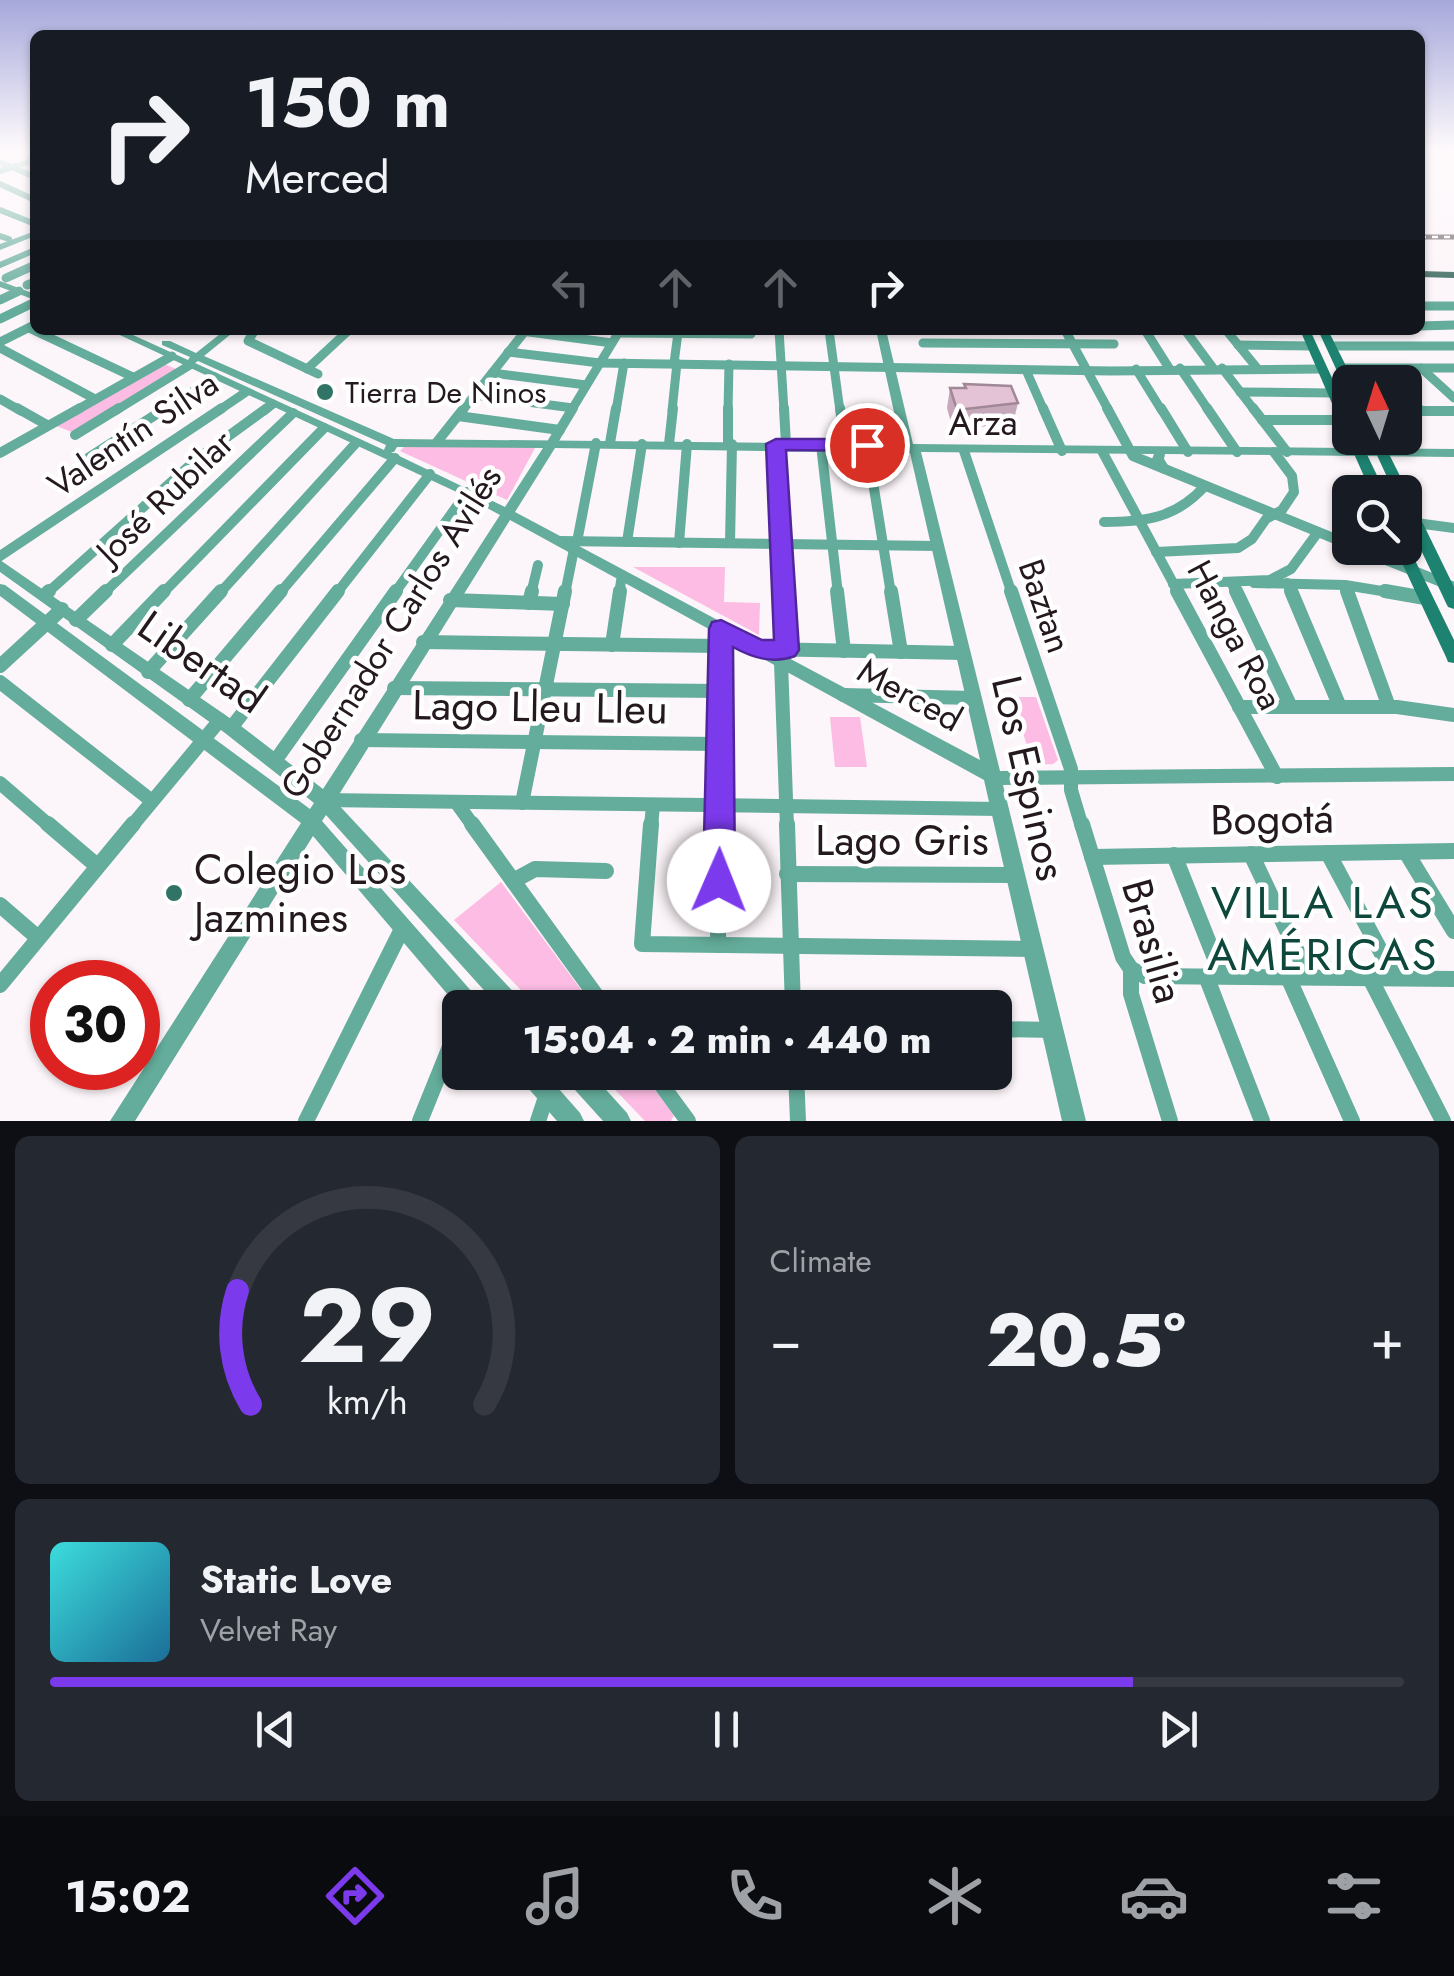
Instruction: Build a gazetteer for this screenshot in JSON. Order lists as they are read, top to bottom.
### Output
{
  "streets": {
    "street": [
      "Arza",
      "Valentín Silva",
      "José Rubilar",
      "Baztan",
      "Gobernador Carlos Avilés",
      "Hanga Roa",
      "Libertad",
      "Merced",
      "Lago Lleu Lleu",
      "Los Espinos",
      "Bogotá",
      "Lago Gris",
      "Brasilia"
    ]
  },
  "crossings": [
    ["Arza", "Baztan"],
    ["Arza", "Gobernador Carlos Avilés"],
    ["Arza", "Hanga Roa"],
    ["Arza", "Merced"],
    ["Arza", "Los Espinos"],
    ["Valentín Silva", "Merced"],
    ["José Rubilar", "Libertad"],
    ["José Rubilar", "Merced"],
    ["Baztan", "Merced"],
    ["Baztan", "Brasilia"],
    ["Gobernador Carlos Avilés", "Libertad"],
    ["Gobernador Carlos Avilés", "Merced"],
    ["Gobernador Carlos Avilés", "Lago Lleu Lleu"],
    ["Hanga Roa", "Merced"],
    ["Merced", "Los Espinos"],
    ["Merced", "Brasilia"],
    ["Los Espinos", "Lago Gris"],
    ["Bogotá", "Brasilia"]
  ],
  "districts": ["VILLA LAS AMÉRICAS"],
  "places": ["Tierra De Ninos", "Colegio Los Jazmines"],
  "north": "top",
  "page": {
    "turn": ["150 m", "Merced"],
    "limit": "30",
    "trip": "15:04 · 2 min · 440 m",
    "tile": "Climate",
    "heat": ["−", "20.5°", "+"],
    "song": ["Static Love", "Velvet Ray"],
    "tabs": "15:02",
    "gauge": ["29", "km/h"]
  }
}
